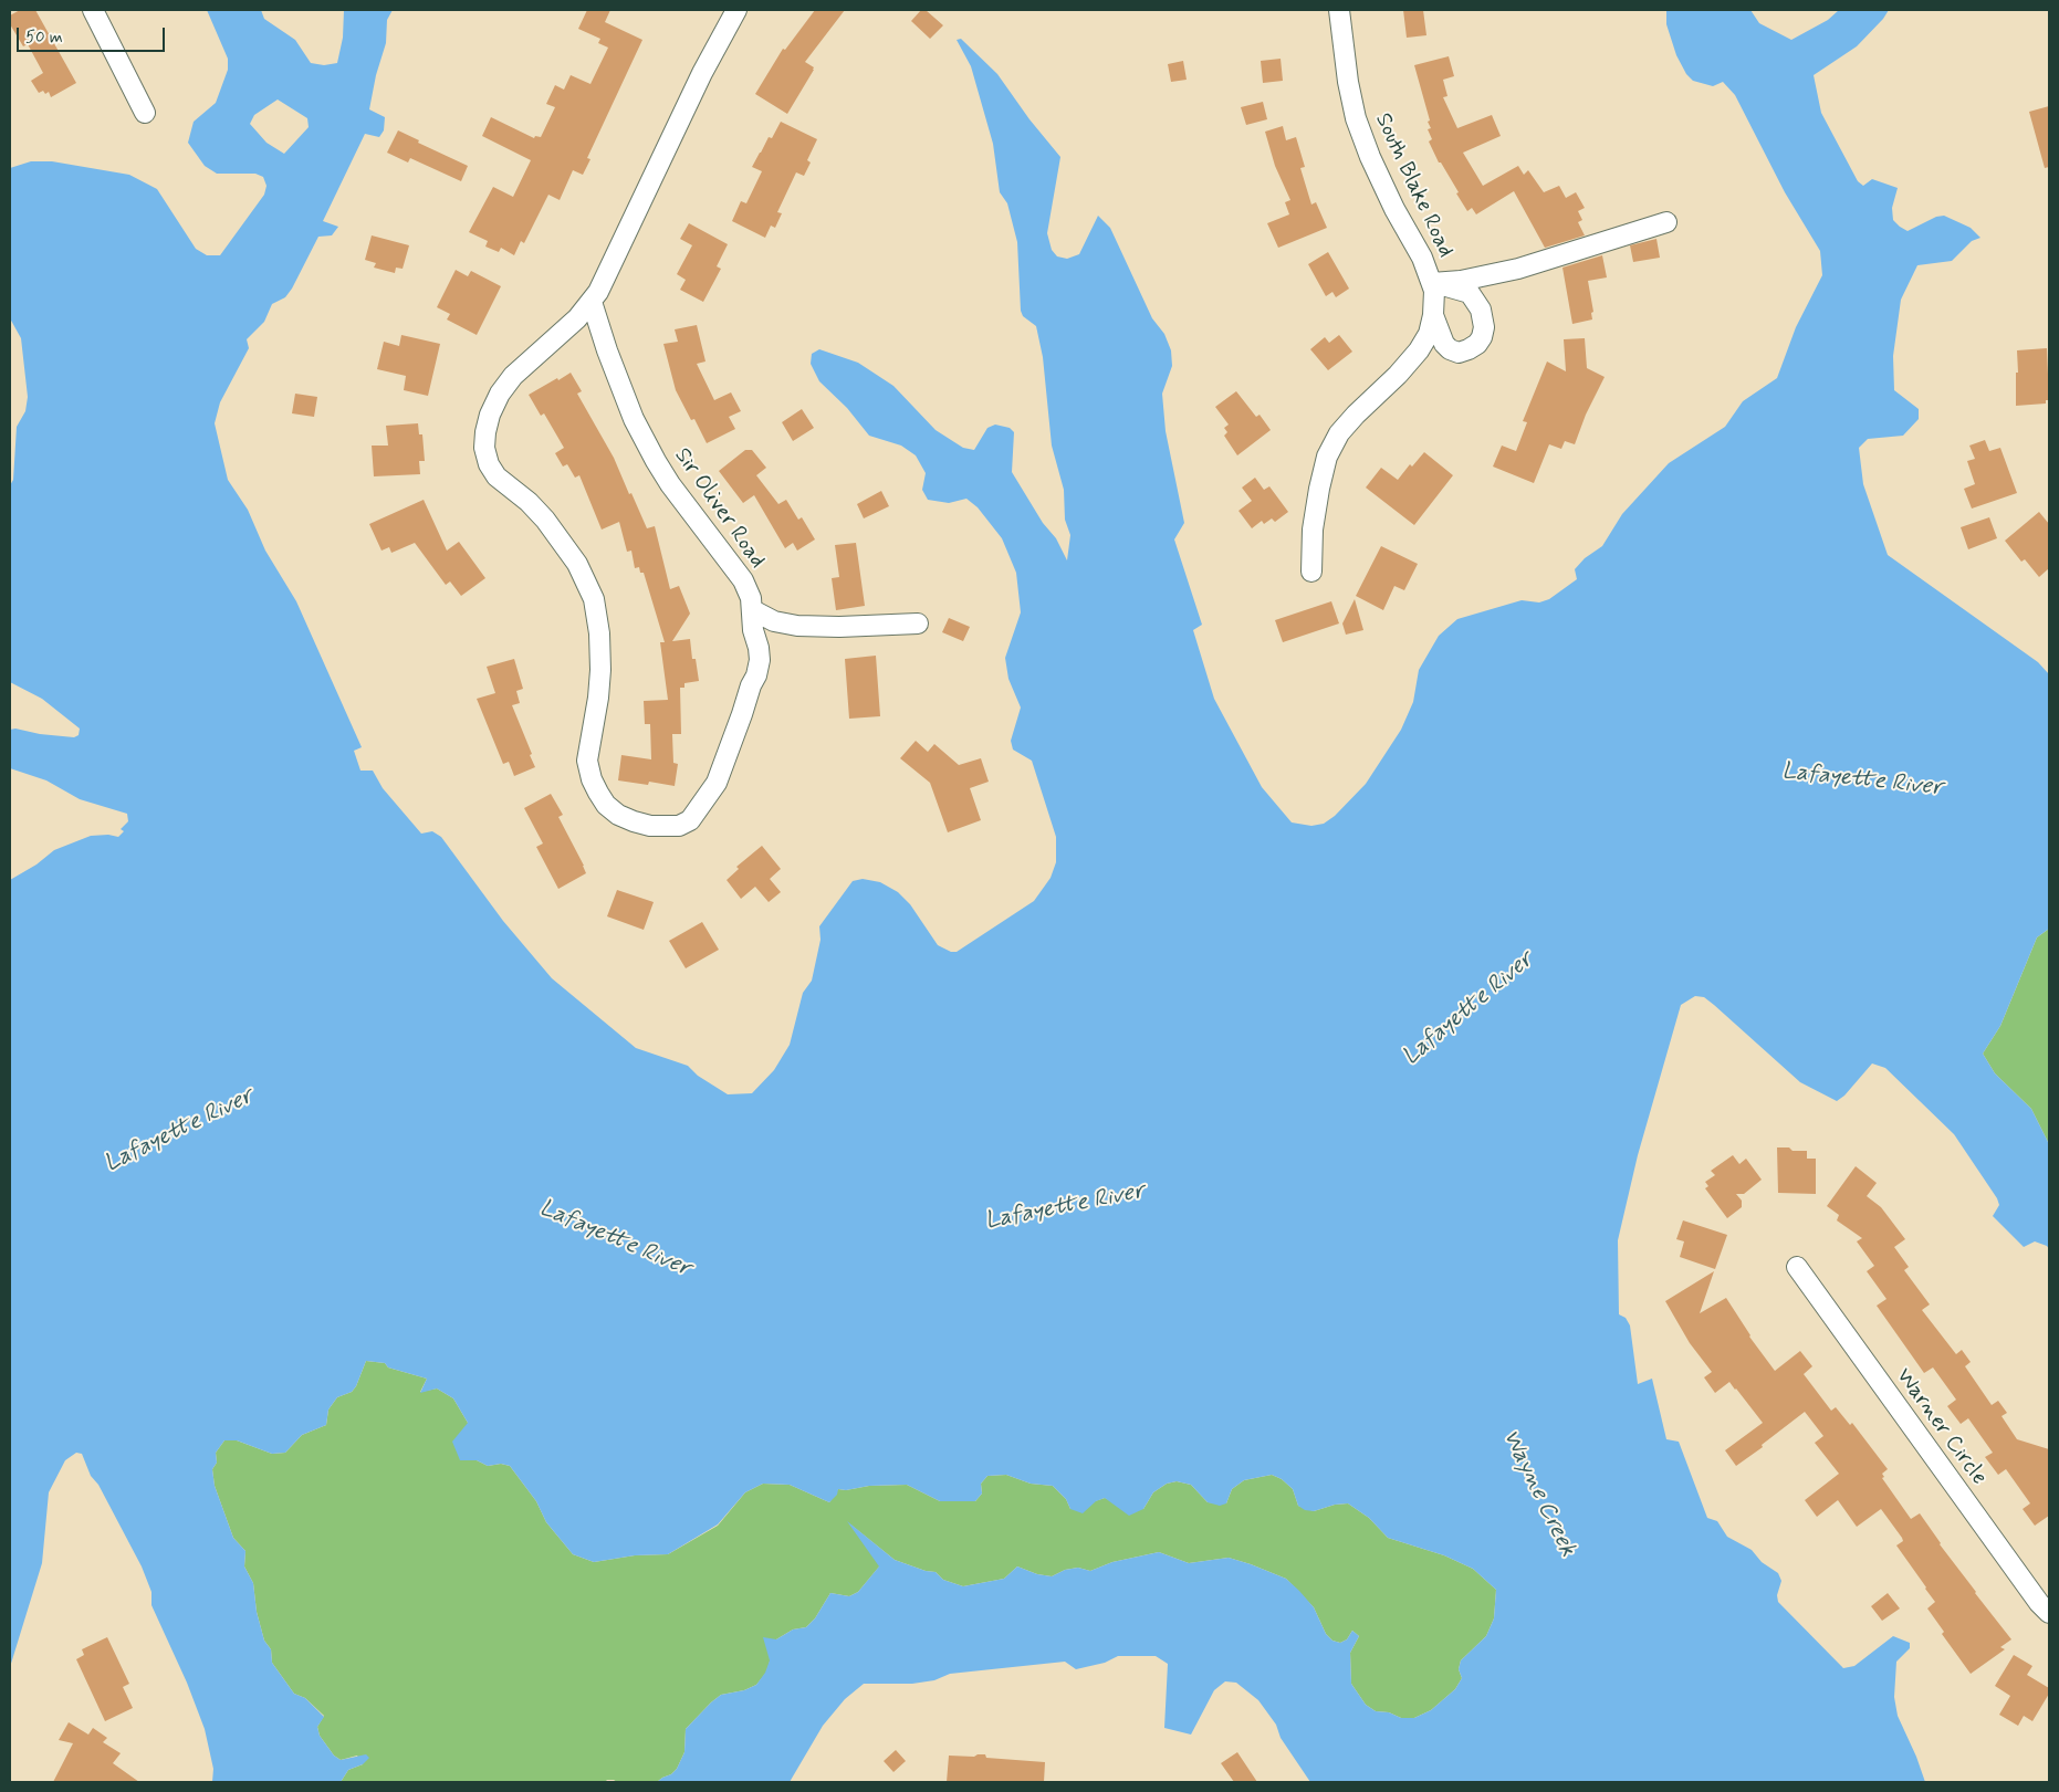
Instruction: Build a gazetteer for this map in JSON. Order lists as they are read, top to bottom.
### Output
{
  "streets": {
    "street": ["South Blake Road", "Sir Oliver Road", "Warner Circle"]
  },
  "water": ["Lafayette River", "Wayne Creek"],
  "scale_bar": "50 m"
}
